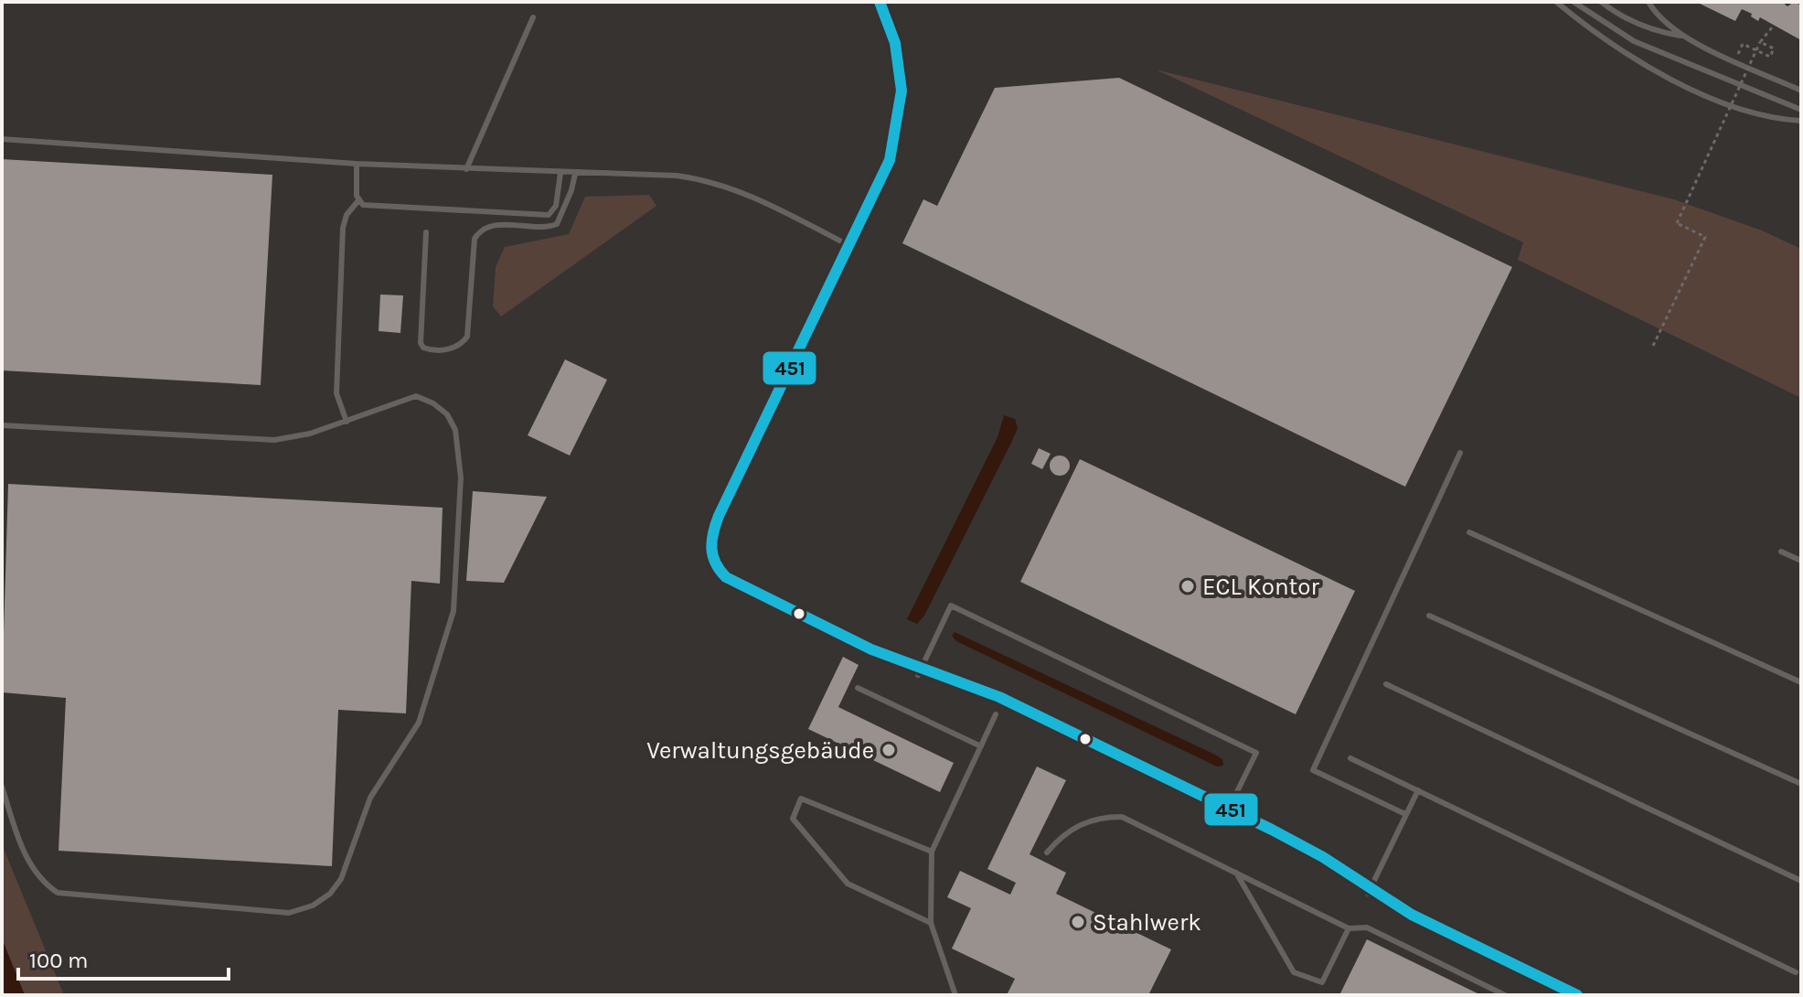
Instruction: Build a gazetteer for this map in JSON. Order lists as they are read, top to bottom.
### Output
{
  "places": ["ECL Kontor", "Verwaltungsgebäude", "Stahlwerk"],
  "lines": ["transit line 451"],
  "scale_bar": "100 m"
}
